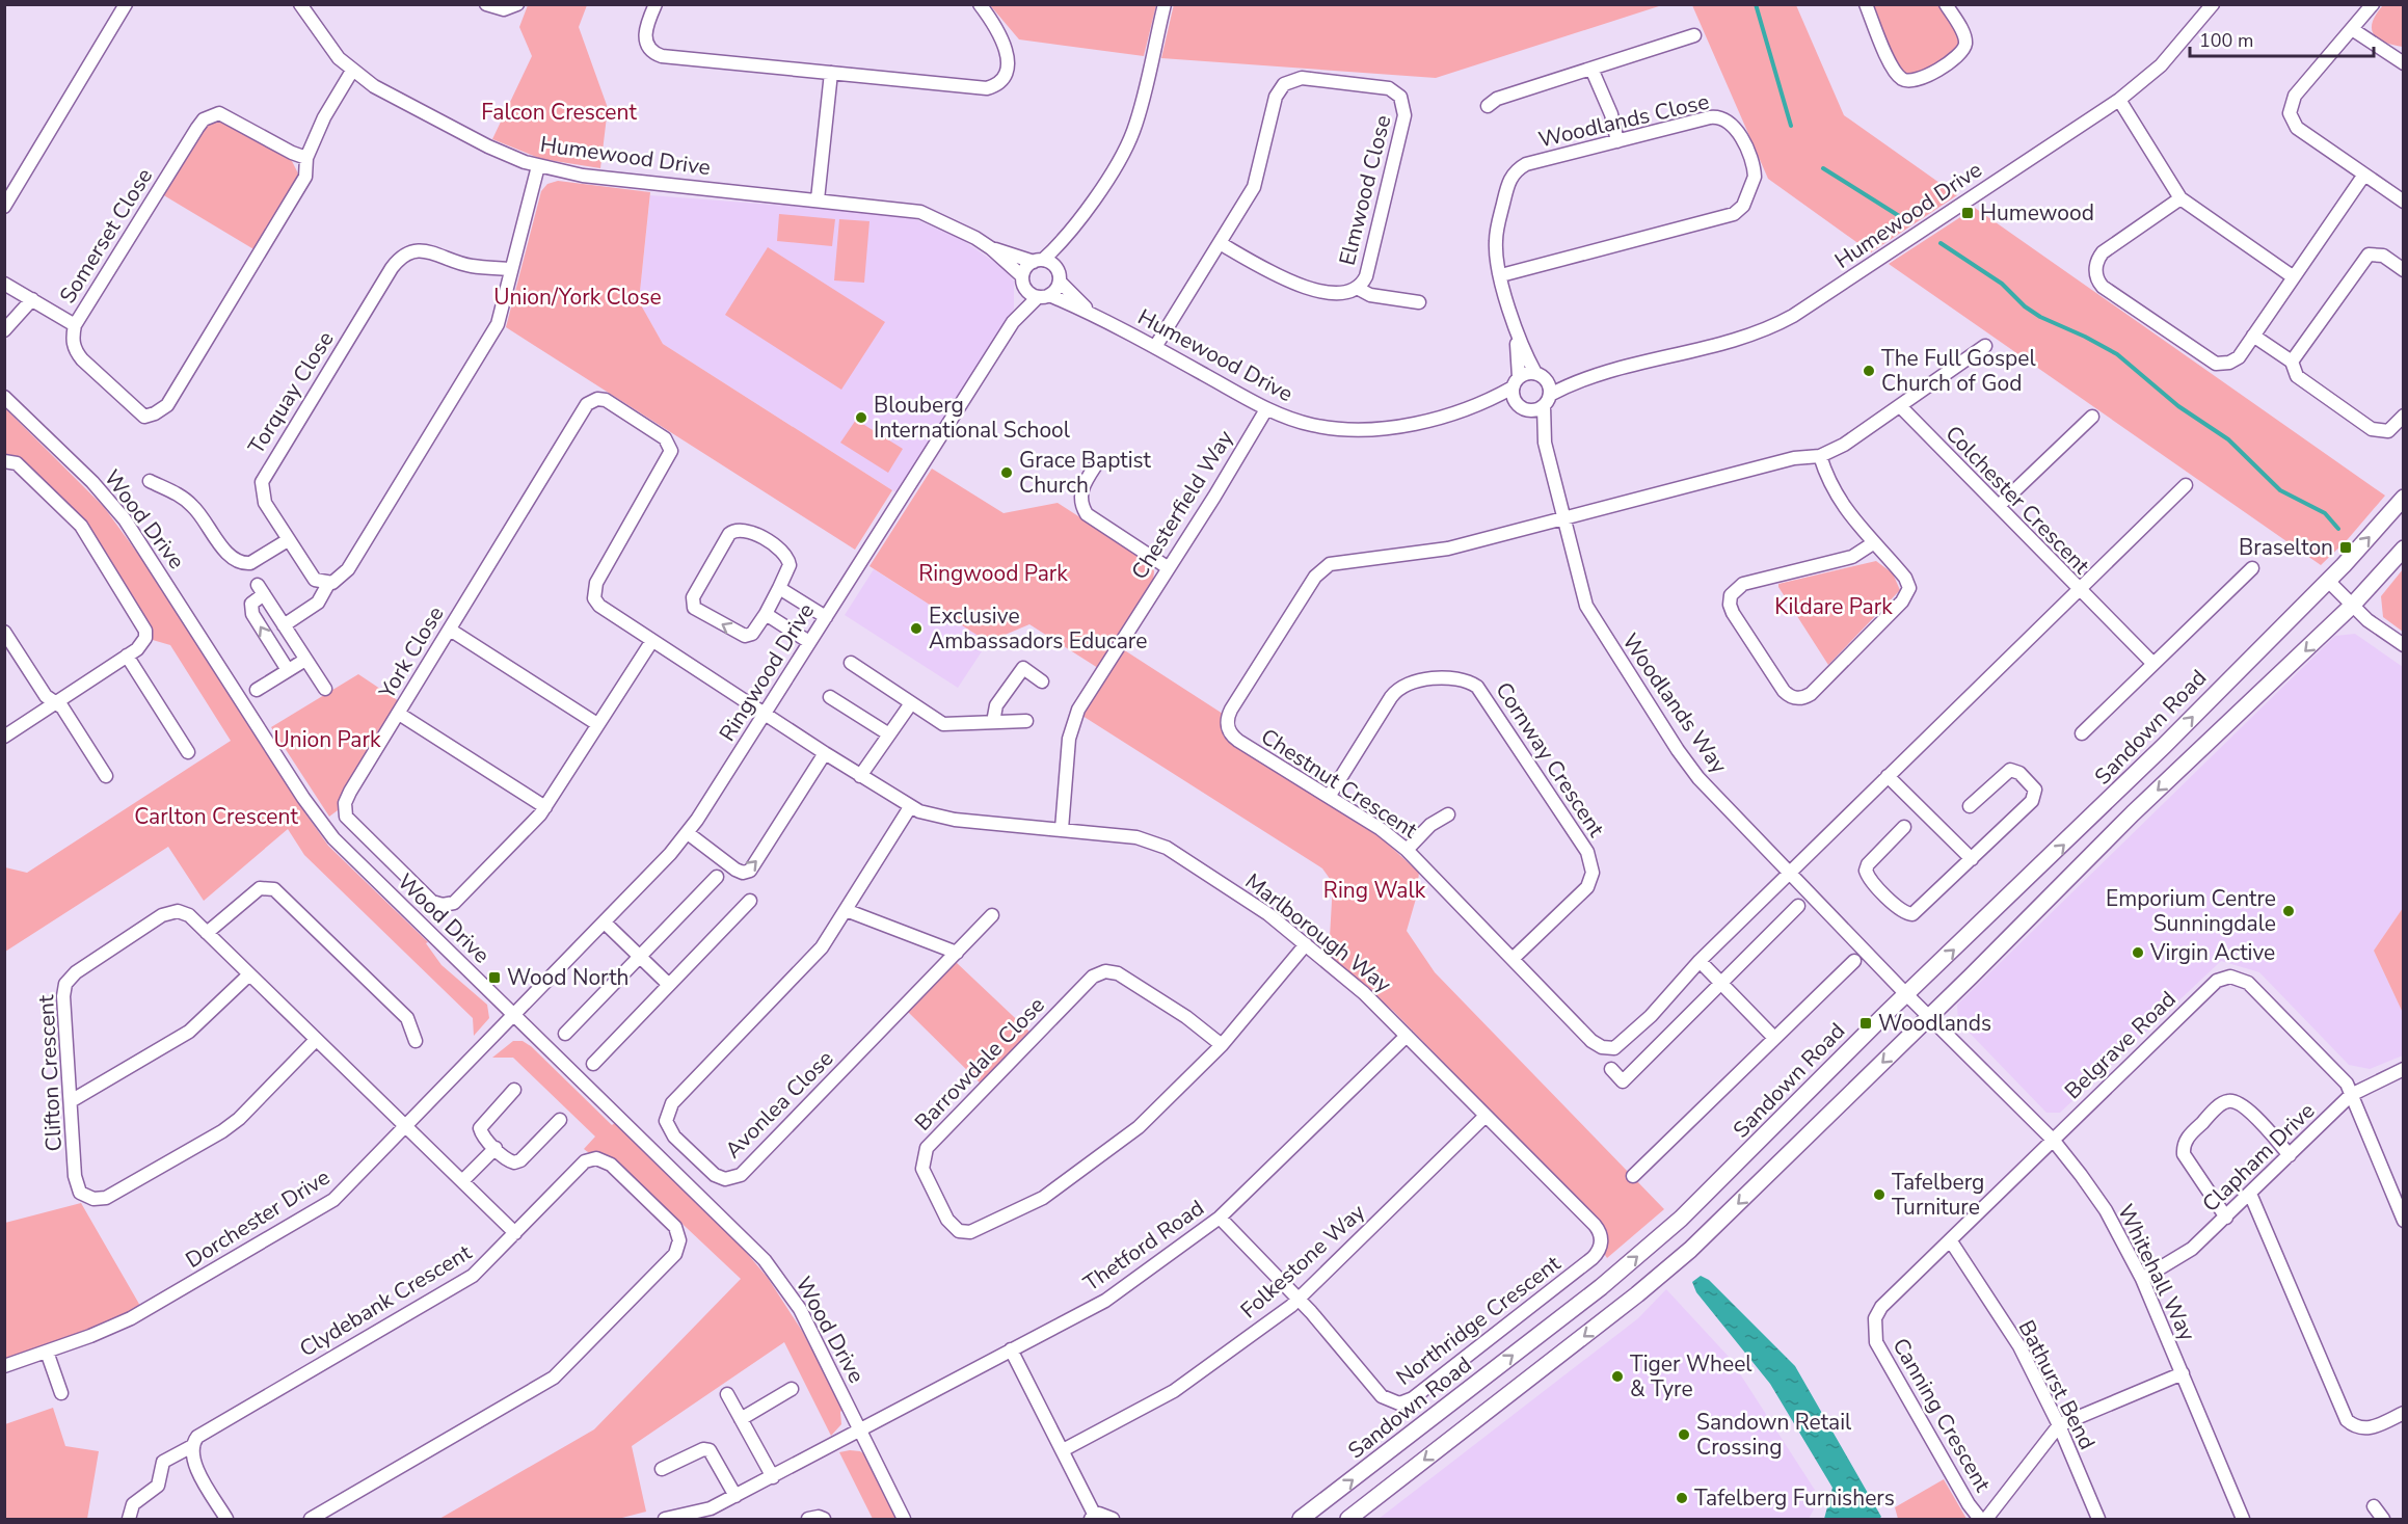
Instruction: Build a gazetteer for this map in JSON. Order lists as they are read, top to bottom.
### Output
{
  "streets": {
    "main road": ["Sandown Road"],
    "street": [
      "Woodlands Close",
      "Humewood Drive",
      "Elmwood Close",
      "Somerset Close",
      "Torquay Close",
      "Colchester Crescent",
      "Chesterfield Way",
      "Wood Drive",
      "York Close",
      "Ringwood Drive",
      "Woodlands Way",
      "Cornway Crescent",
      "Chestnut Crescent",
      "Marlborough Way",
      "Belgrave Road",
      "Barrowdale Close",
      "Clifton Crescent",
      "Avonlea Close",
      "Clapham Drive",
      "Dorchester Drive",
      "Thetford Road",
      "Folkestone Way",
      "Whitehall Way",
      "Clydebank Crescent",
      "Northridge Crescent",
      "Bathurst Bend",
      "Canning Crescent"
    ]
  },
  "crossings": [
    ["Woodlands Close", "Humewood Drive"],
    ["Woodlands Close", "Woodlands Way"],
    ["Humewood Drive", "Elmwood Close"],
    ["Humewood Drive", "Somerset Close"],
    ["Humewood Drive", "Chesterfield Way"],
    ["Humewood Drive", "Ringwood Drive"],
    ["Humewood Drive", "Woodlands Way"],
    ["Colchester Crescent", "Woodlands Way"],
    ["Colchester Crescent", "Chestnut Crescent"],
    ["Chesterfield Way", "Marlborough Way"],
    ["Wood Drive", "Ringwood Drive"],
    ["Wood Drive", "Dorchester Drive"],
    ["Wood Drive", "Thetford Road"],
    ["York Close", "Ringwood Drive"],
    ["York Close", "Marlborough Way"],
    ["Ringwood Drive", "Marlborough Way"],
    ["Ringwood Drive", "Dorchester Drive"],
    ["Woodlands Way", "Sandown Road"],
    ["Woodlands Way", "Chestnut Crescent"],
    ["Woodlands Way", "Whitehall Way"],
    ["Sandown Road", "Whitehall Way"],
    ["Cornway Crescent", "Chestnut Crescent"],
    ["Marlborough Way", "Barrowdale Close"],
    ["Marlborough Way", "Avonlea Close"],
    ["Marlborough Way", "Thetford Road"],
    ["Marlborough Way", "Folkestone Way"],
    ["Marlborough Way", "Northridge Crescent"],
    ["Belgrave Road", "Clapham Drive"],
    ["Belgrave Road", "Whitehall Way"],
    ["Belgrave Road", "Canning Crescent"],
    ["Clifton Crescent", "Dorchester Drive"],
    ["Clifton Crescent", "Clydebank Crescent"],
    ["Clapham Drive", "Whitehall Way"],
    ["Folkestone Way", "Northridge Crescent"],
    ["Whitehall Way", "Canning Crescent"],
    ["Bathurst Bend", "Canning Crescent"]
  ],
  "parks": [
    "Falcon Crescent",
    "Union/York Close",
    "Ringwood Park",
    "Kildare Park",
    "Union Park",
    "Carlton Crescent",
    "Ring Walk"
  ],
  "places": {
    "transit": [
      "Humewood",
      "Braselton",
      "Wood North",
      "Woodlands"
    ],
    "other": [
      "The Full Gospel Church of God",
      "Blouberg International School",
      "Grace Baptist Church",
      "Exclusive Ambassadors Educare",
      "Emporium Centre Sunningdale",
      "Virgin Active",
      "Tafelberg Turniture",
      "Tiger Wheel & Tyre",
      "Sandown Retail Crossing",
      "Tafelberg Furnishers"
    ]
  },
  "scale_bar": "100 m"
}
